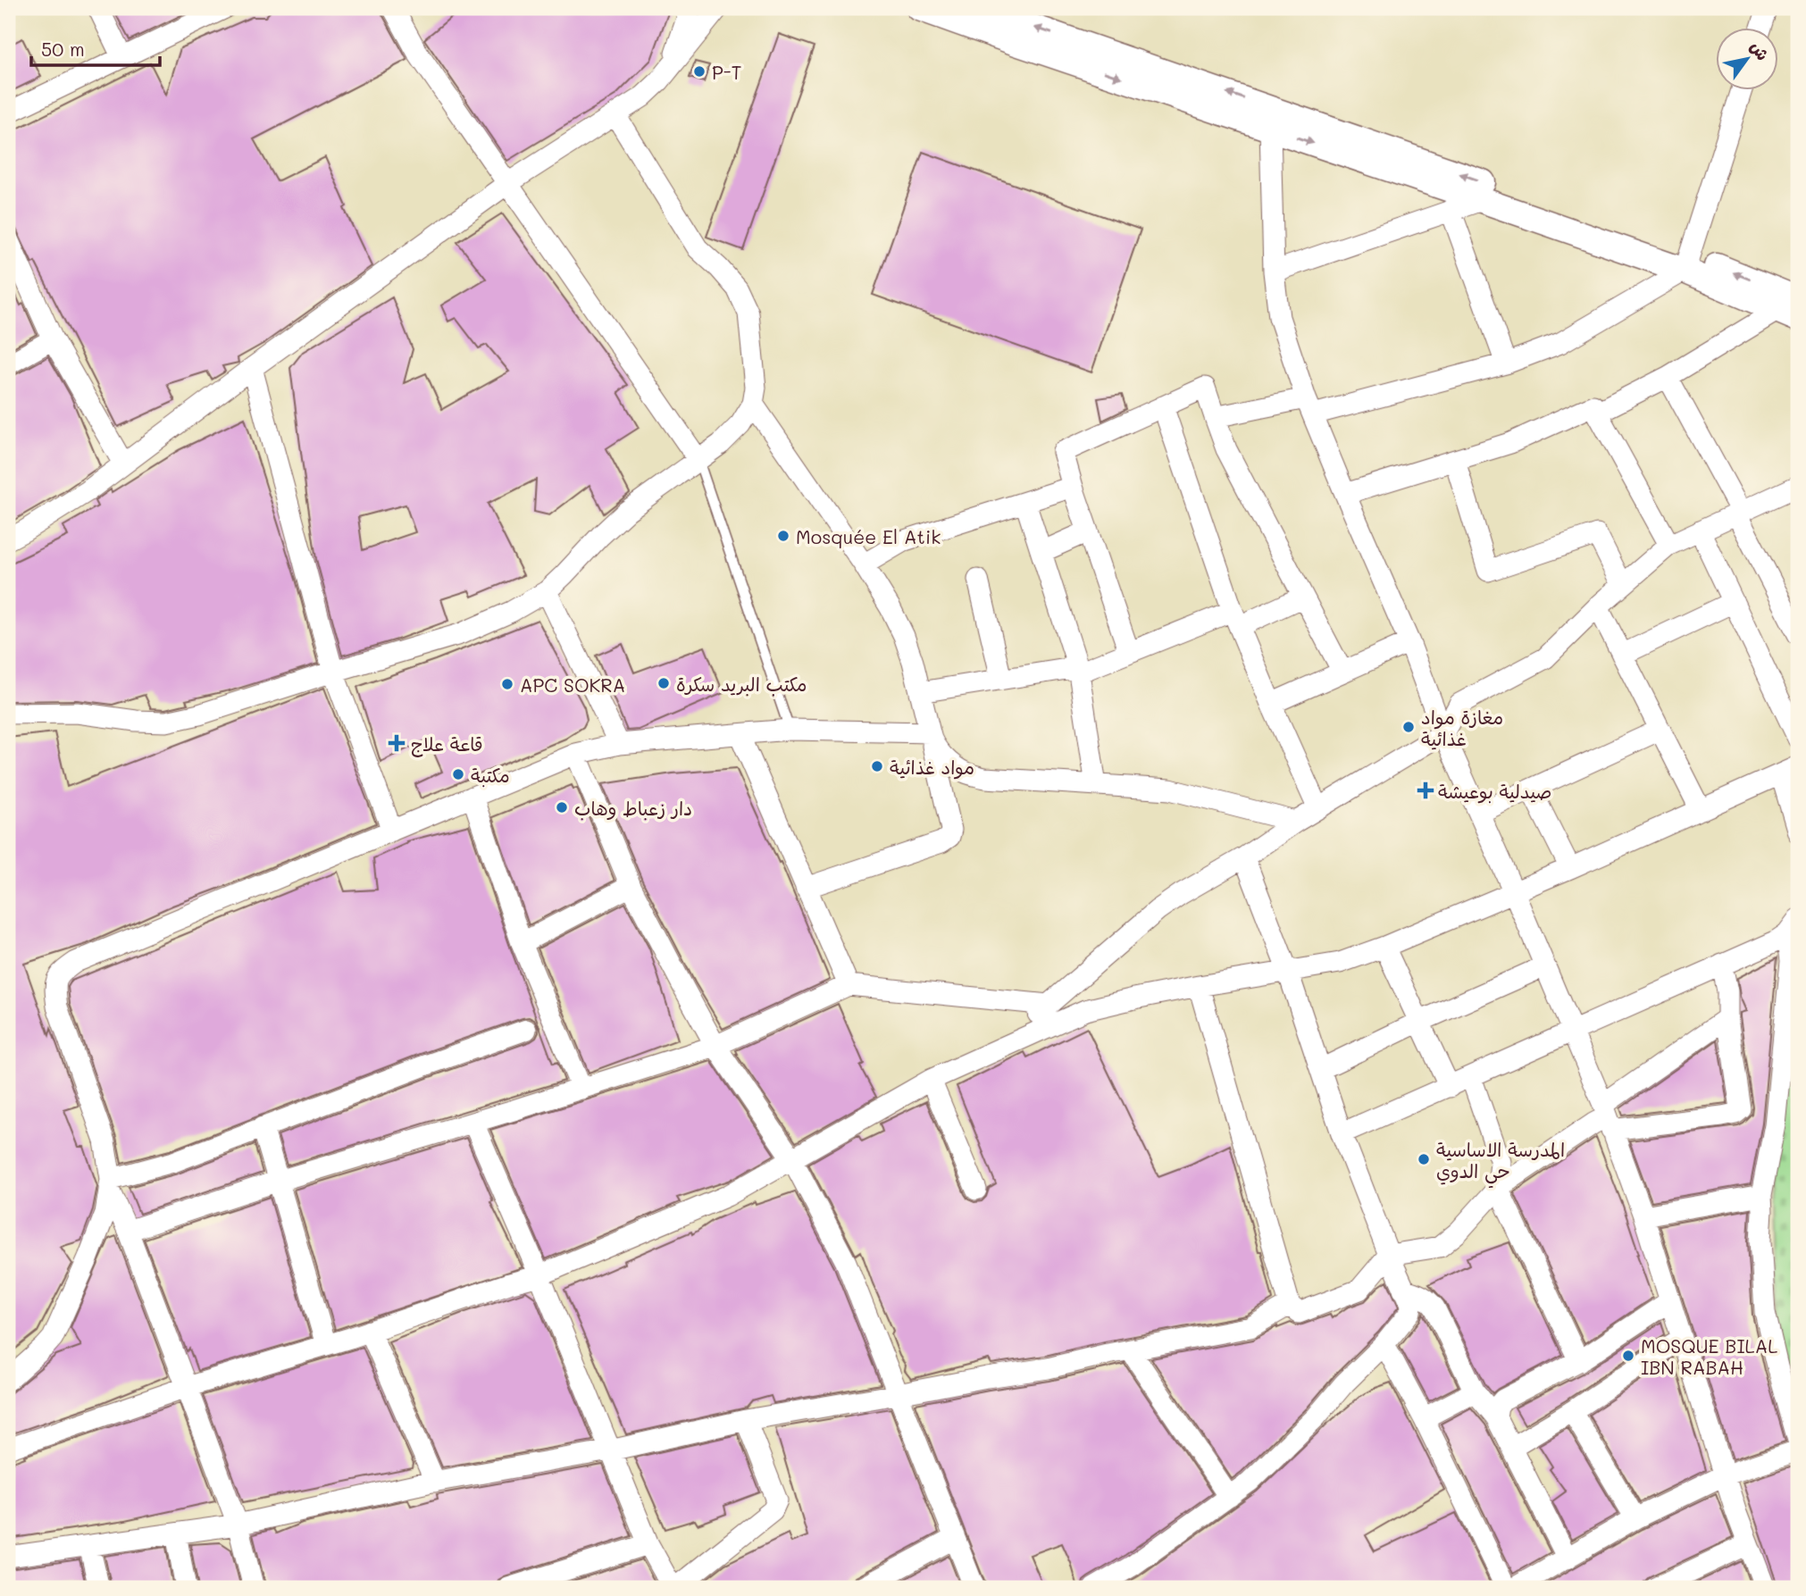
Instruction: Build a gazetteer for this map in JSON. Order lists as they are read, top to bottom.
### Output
{
  "places": {
    "other": [
      "P-T",
      "Mosquée El Atik",
      "مكتب البريد سكرة",
      "APC SOKRA",
      "مغازة مواد غذائية",
      "مواد غذائية",
      "مكتبة",
      "دار زعباط وهاب",
      "المدرسة الاساسية حي الدوي",
      "MOSQUE BILAL IBN RABAH"
    ],
    "health": ["قاعة علاج", "صيدلية بوعيشة"]
  },
  "scale_bar": "50 m",
  "north": "top right"
}
